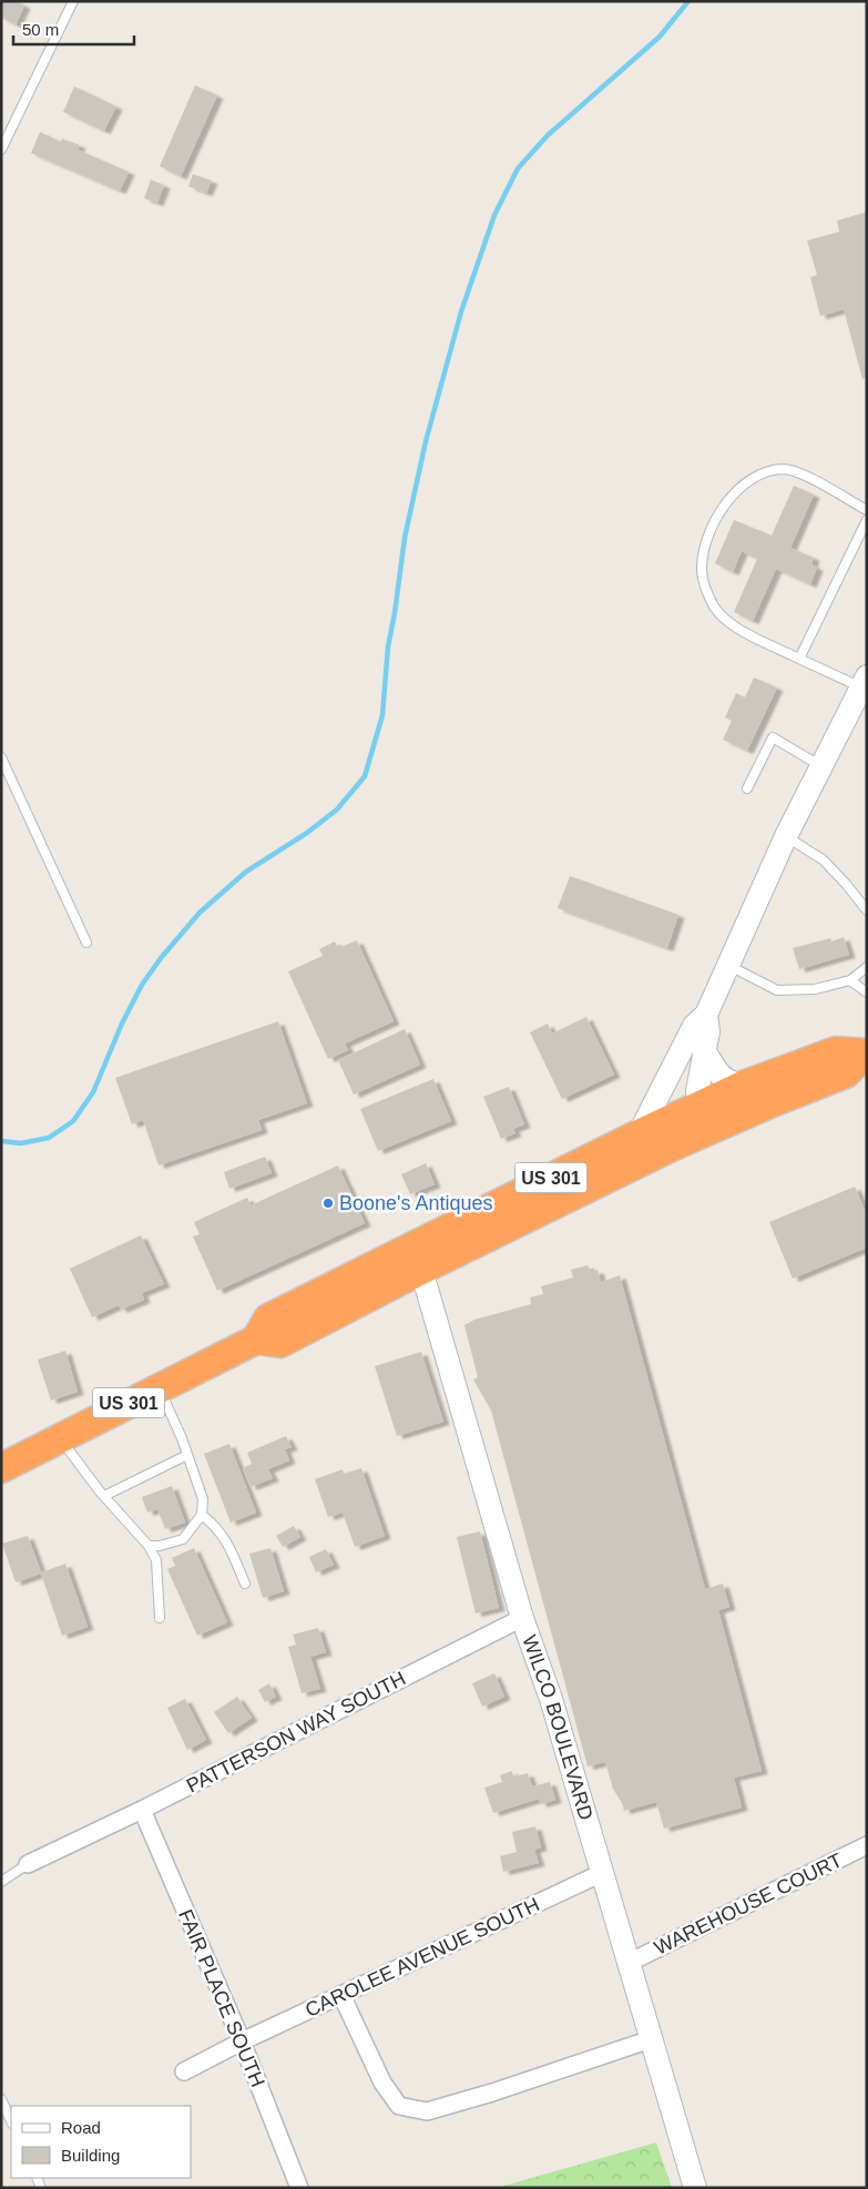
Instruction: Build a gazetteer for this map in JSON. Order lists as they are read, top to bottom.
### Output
{
  "streets": {
    "highway": ["US 301"],
    "street": [
      "WILCO BOULEVARD",
      "PATTERSON WAY SOUTH",
      "WAREHOUSE COURT",
      "CAROLEE AVENUE SOUTH",
      "FAIR PLACE SOUTH"
    ]
  },
  "crossings": [
    ["US 301", "WILCO BOULEVARD"],
    ["WILCO BOULEVARD", "PATTERSON WAY SOUTH"],
    ["WILCO BOULEVARD", "WAREHOUSE COURT"],
    ["WILCO BOULEVARD", "CAROLEE AVENUE SOUTH"],
    ["PATTERSON WAY SOUTH", "FAIR PLACE SOUTH"],
    ["CAROLEE AVENUE SOUTH", "FAIR PLACE SOUTH"]
  ],
  "places": ["Boone's Antiques"],
  "legend": ["Road", "Building"],
  "scale_bar": "50 m"
}
